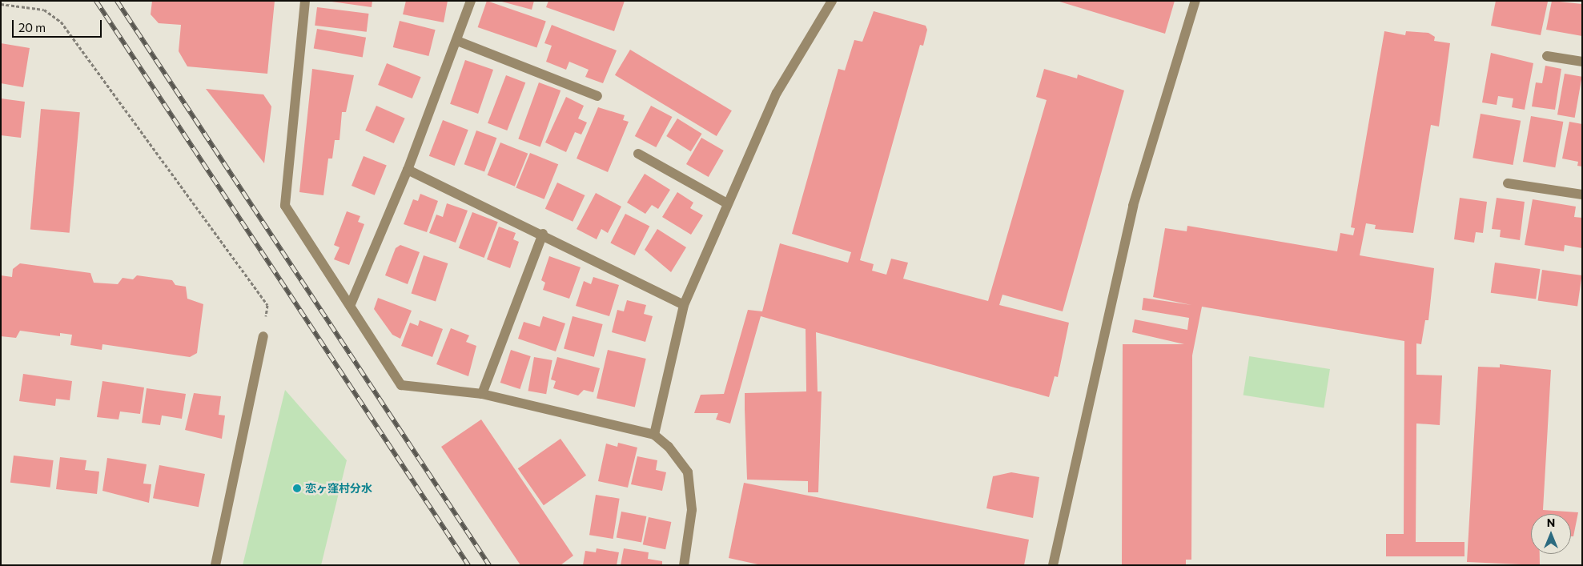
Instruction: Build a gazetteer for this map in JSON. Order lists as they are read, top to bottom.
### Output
{
  "places": ["恋ヶ窪村分水"],
  "scale_bar": "20 m",
  "north": "top"
}
